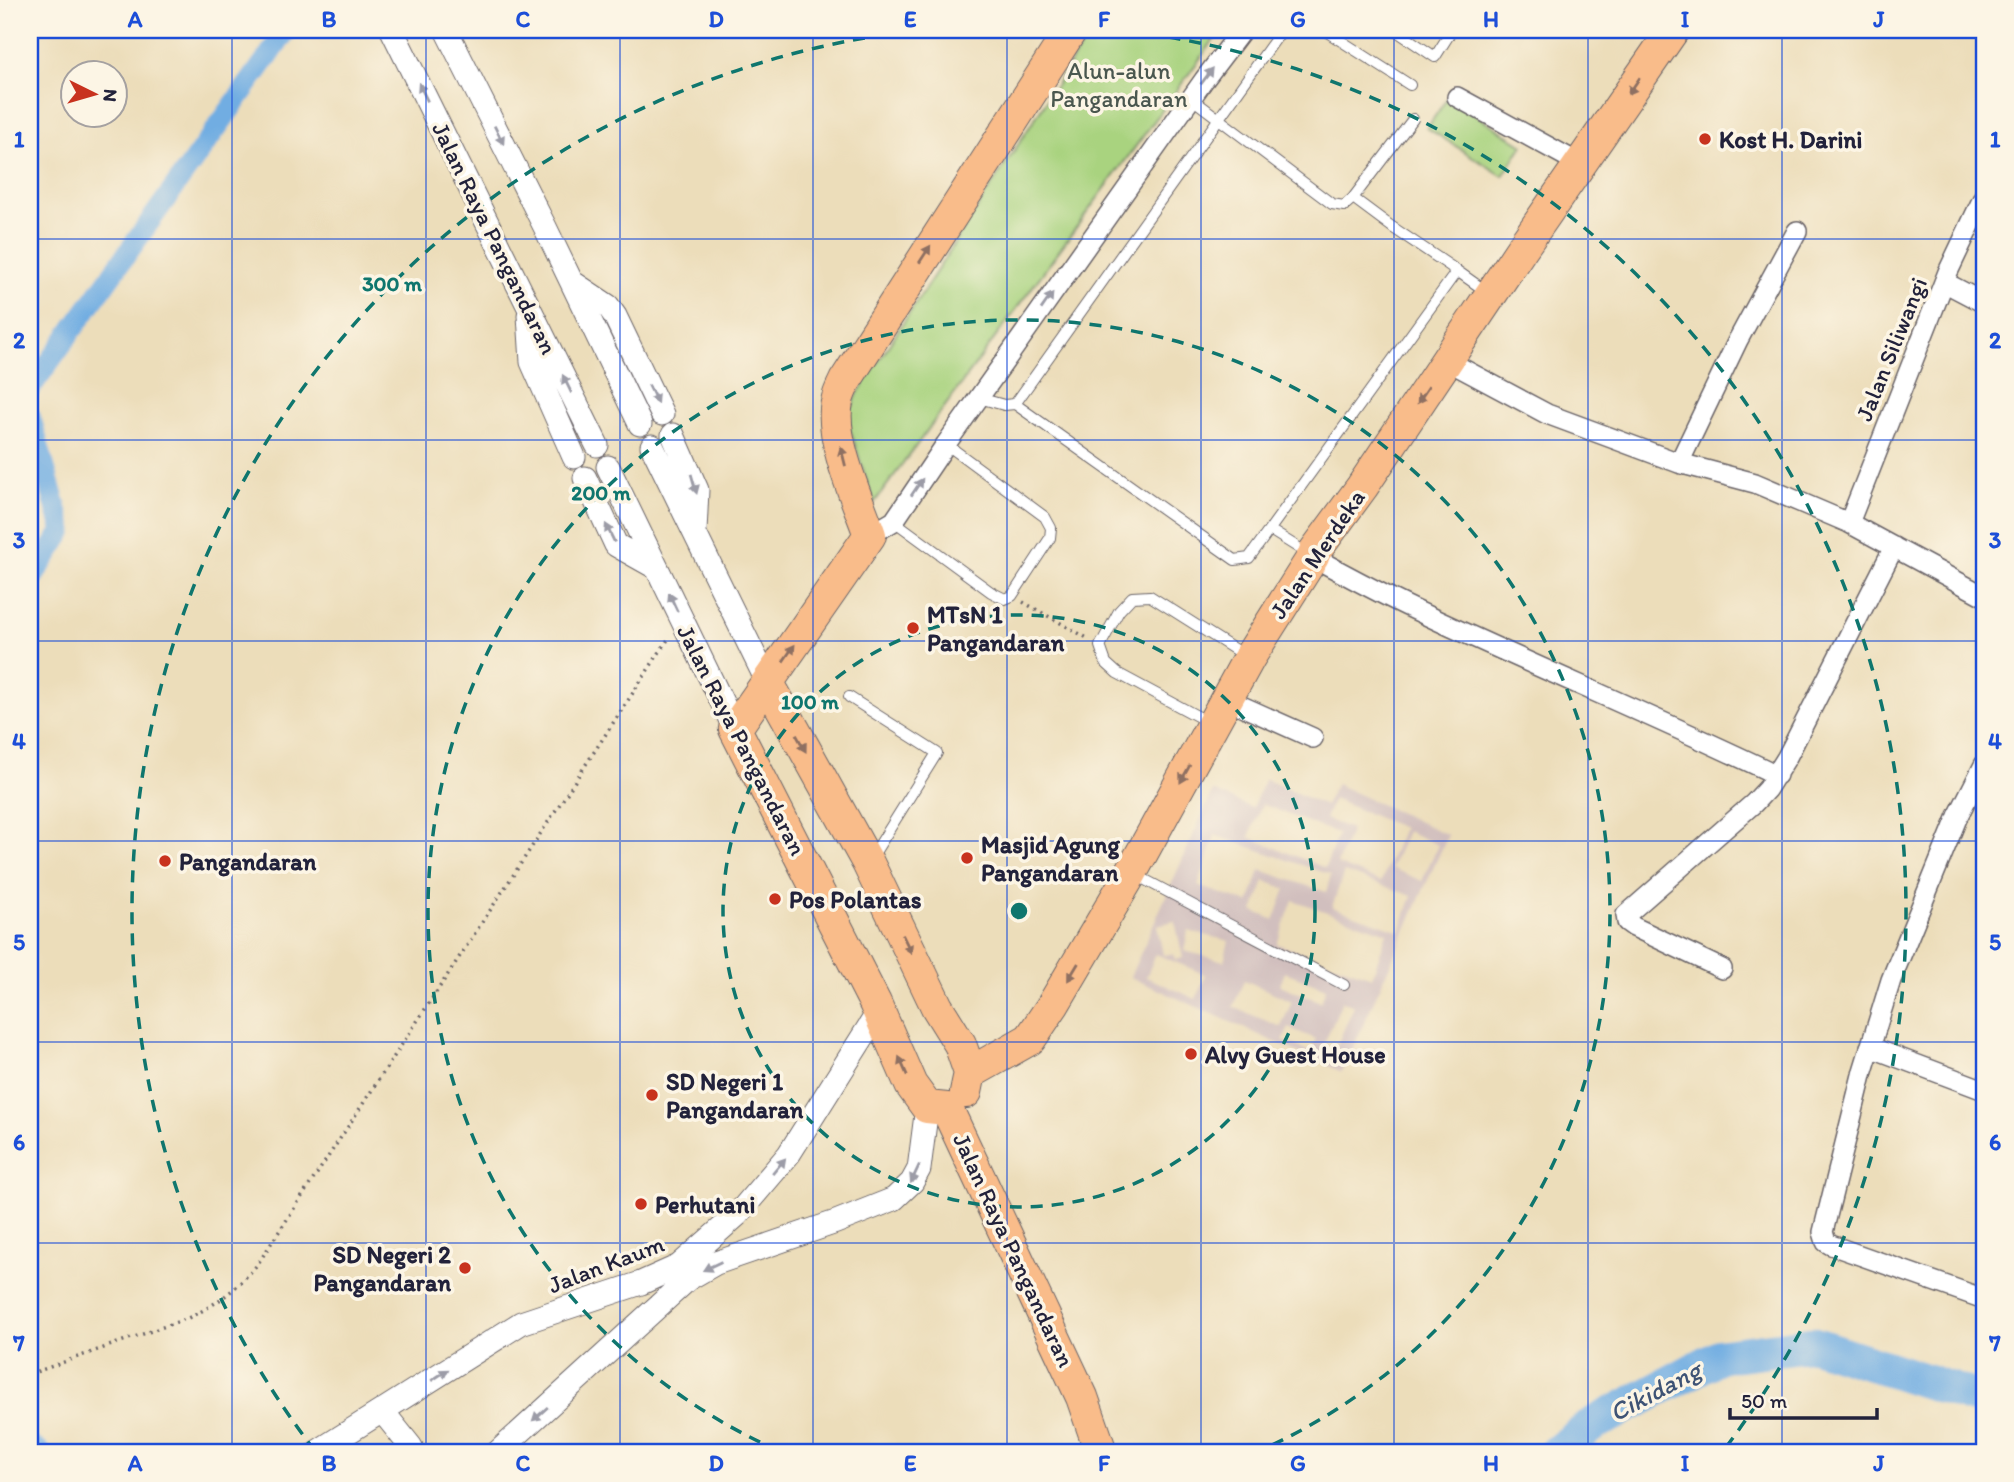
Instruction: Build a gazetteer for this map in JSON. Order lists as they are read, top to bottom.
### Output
{
  "streets": {
    "highway": ["Jalan Raya Pangandaran", "Jalan Merdeka"],
    "street": ["Jalan Siliwangi", "Jalan Kaum"]
  },
  "crossings": [
    ["Jalan Raya Pangandaran", "Jalan Merdeka"],
    ["Jalan Raya Pangandaran", "Jalan Kaum"]
  ],
  "one_way": ["Jalan Merdeka"],
  "water": ["Cikidang"],
  "parks": ["Alun-alun Pangandaran"],
  "places": [
    "Kost H. Darini",
    "MTsN 1 Pangandaran",
    "Masjid Agung Pangandaran",
    "Pangandaran",
    "Pos Polantas",
    "Alvy Guest House",
    "SD Negeri 1 Pangandaran",
    "Perhutani",
    "SD Negeri 2 Pangandaran"
  ],
  "scale_bar": "50 m",
  "north": "right",
  "grid": {
    "columns": [
      "A",
      "B",
      "C",
      "D",
      "E",
      "F",
      "G",
      "H",
      "I",
      "J"
    ],
    "rows": [
      "1",
      "2",
      "3",
      "4",
      "5",
      "6",
      "7"
    ]
  },
  "rings": ["300 m", "200 m", "100 m"]
}
